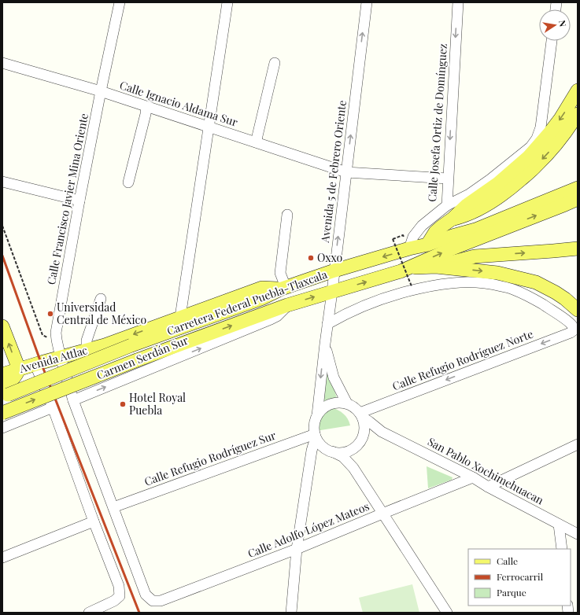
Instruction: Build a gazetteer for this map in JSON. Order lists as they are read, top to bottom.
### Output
{
  "streets": {
    "main road": ["Carretera Federal Puebla-Tlaxcala", "Avenida Attlac"],
    "street": [
      "Calle Ignacio Aldama Sur",
      "Calle Josefa Ortiz de Domínguez",
      "Avenida 5 de Febrero Oriente",
      "Calle Francisco Javier Mina Oriente",
      "Carmen Serdán Sur",
      "Calle Refugio Rodríguez Norte",
      "Calle Refugio Rodríguez Sur",
      "San Pablo Xochimehuacan",
      "Calle Adolfo López Mateos"
    ]
  },
  "crossings": [
    ["Calle Ignacio Aldama Sur", "Calle Josefa Ortiz de Domínguez"],
    ["Calle Ignacio Aldama Sur", "Avenida 5 de Febrero Oriente"],
    ["Calle Ignacio Aldama Sur", "Calle Francisco Javier Mina Oriente"],
    ["Calle Josefa Ortiz de Domínguez", "Carretera Federal Puebla-Tlaxcala"],
    ["Avenida 5 de Febrero Oriente", "Carretera Federal Puebla-Tlaxcala"],
    ["Avenida 5 de Febrero Oriente", "Calle Refugio Rodríguez Norte"],
    ["Avenida 5 de Febrero Oriente", "Calle Refugio Rodríguez Sur"],
    ["Avenida 5 de Febrero Oriente", "San Pablo Xochimehuacan"],
    ["Calle Francisco Javier Mina Oriente", "Carmen Serdán Sur"],
    ["Calle Francisco Javier Mina Oriente", "Avenida Attlac"],
    ["Calle Francisco Javier Mina Oriente", "Calle Refugio Rodríguez Sur"],
    ["Calle Francisco Javier Mina Oriente", "Calle Adolfo López Mateos"],
    ["Carretera Federal Puebla-Tlaxcala", "Carmen Serdán Sur"],
    ["Carretera Federal Puebla-Tlaxcala", "Avenida Attlac"],
    ["Calle Refugio Rodríguez Norte", "Calle Refugio Rodríguez Sur"],
    ["Calle Refugio Rodríguez Norte", "San Pablo Xochimehuacan"],
    ["Calle Refugio Rodríguez Sur", "San Pablo Xochimehuacan"],
    ["San Pablo Xochimehuacan", "Calle Adolfo López Mateos"]
  ],
  "one_way": ["Calle Josefa Ortiz de Domínguez", "Carmen Serdán Sur"],
  "places": ["Oxxo", "Universidad Central de México", "Hotel Royal Puebla"],
  "legend": ["Calle", "Ferrocarril", "Parque"],
  "north": "right"
}
